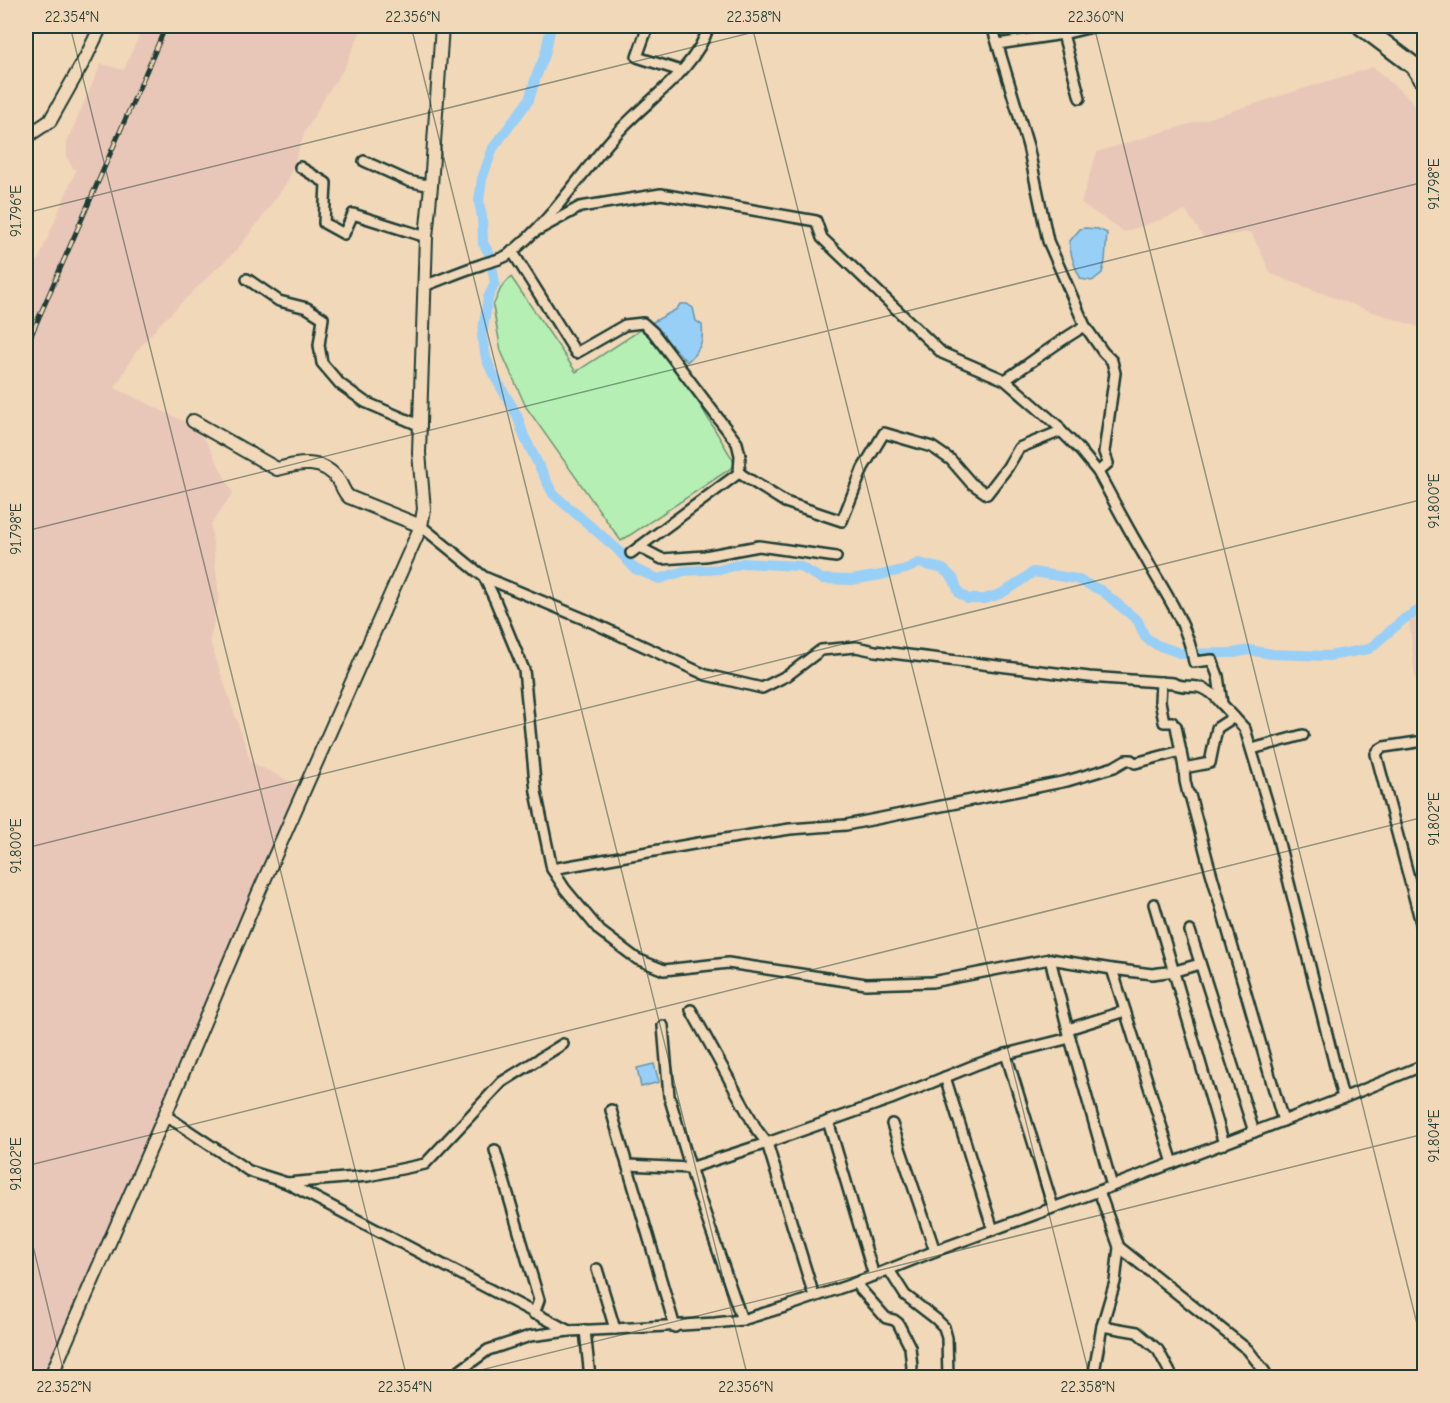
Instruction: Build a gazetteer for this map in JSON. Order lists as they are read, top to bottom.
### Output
{
  "coordinates": [
    "22.354°N",
    "22.356°N",
    "22.358°N",
    "22.360°N",
    "91.798°E",
    "91.796°E",
    "91.800°E",
    "91.802°E",
    "91.804°E",
    "22.352°N"
  ]
}
